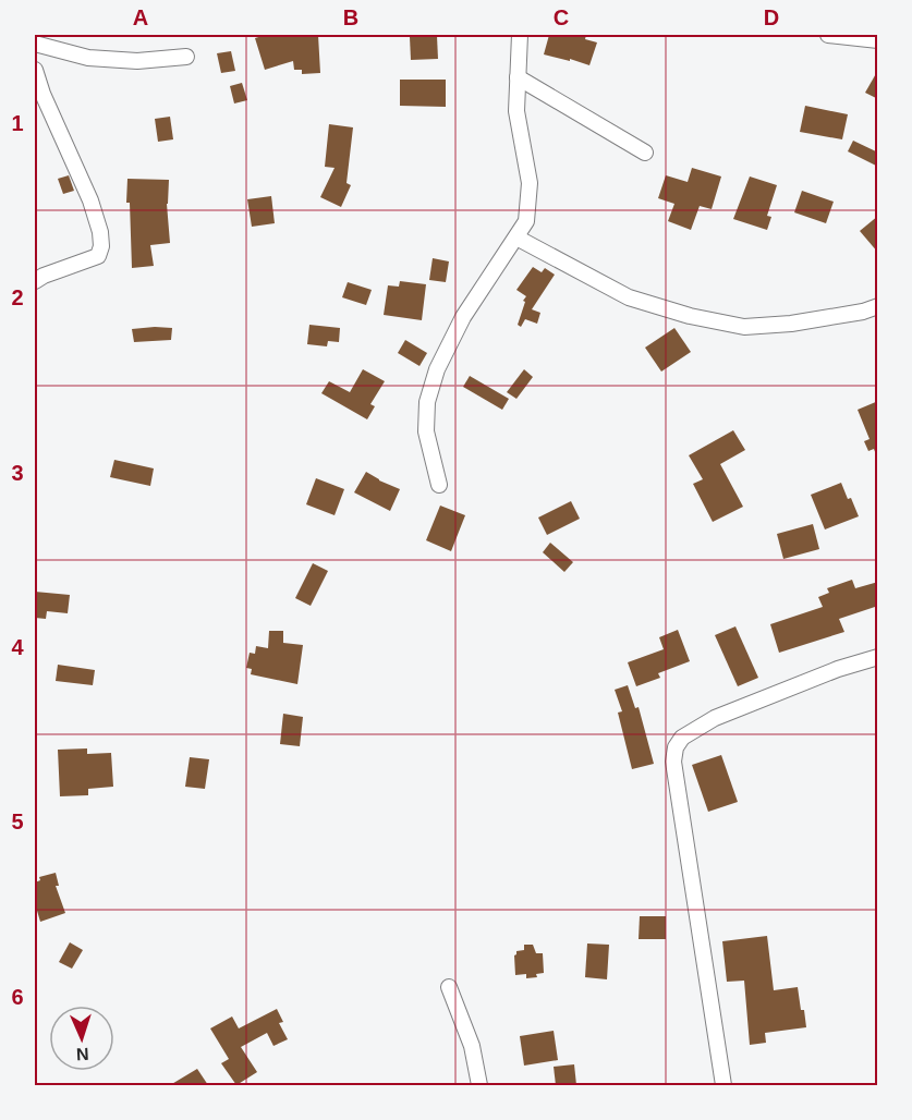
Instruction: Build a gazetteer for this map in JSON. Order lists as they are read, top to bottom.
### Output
{
  "north": "bottom",
  "grid": {
    "columns": [
      "A",
      "B",
      "C",
      "D"
    ],
    "rows": [
      "1",
      "2",
      "3",
      "4",
      "5",
      "6"
    ]
  }
}
